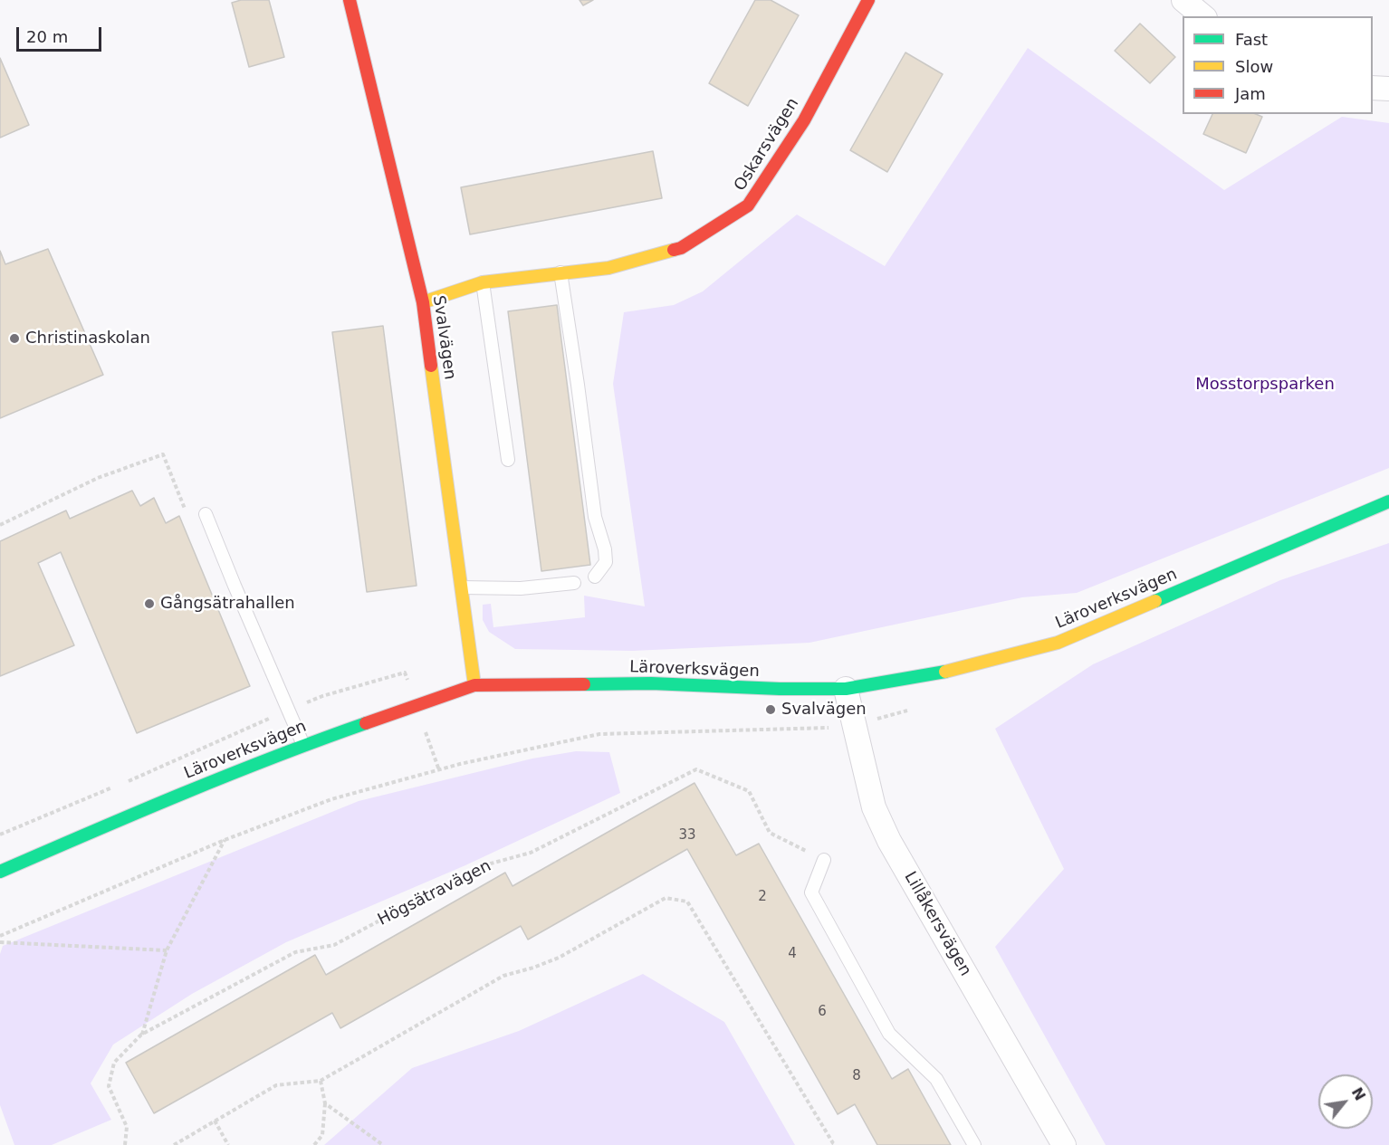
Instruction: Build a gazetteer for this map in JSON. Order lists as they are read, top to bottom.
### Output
{
  "streets": {
    "street": [
      "Oskarsvägen",
      "Svalvägen",
      "Läroverksvägen",
      "Lillåkersvägen"
    ],
    "path": ["Högsätravägen"]
  },
  "crossings": [
    ["Oskarsvägen", "Svalvägen"],
    ["Svalvägen", "Läroverksvägen"],
    ["Läroverksvägen", "Lillåkersvägen"]
  ],
  "parks": ["Mosstorpsparken"],
  "places": ["Christinaskolan", "Gångsätrahallen", "Svalvägen"],
  "house_numbers": [
    "33",
    "2",
    "4",
    "6",
    "8"
  ],
  "legend": ["Fast", "Slow", "Jam"],
  "scale_bar": "20 m",
  "north": "top right"
}
